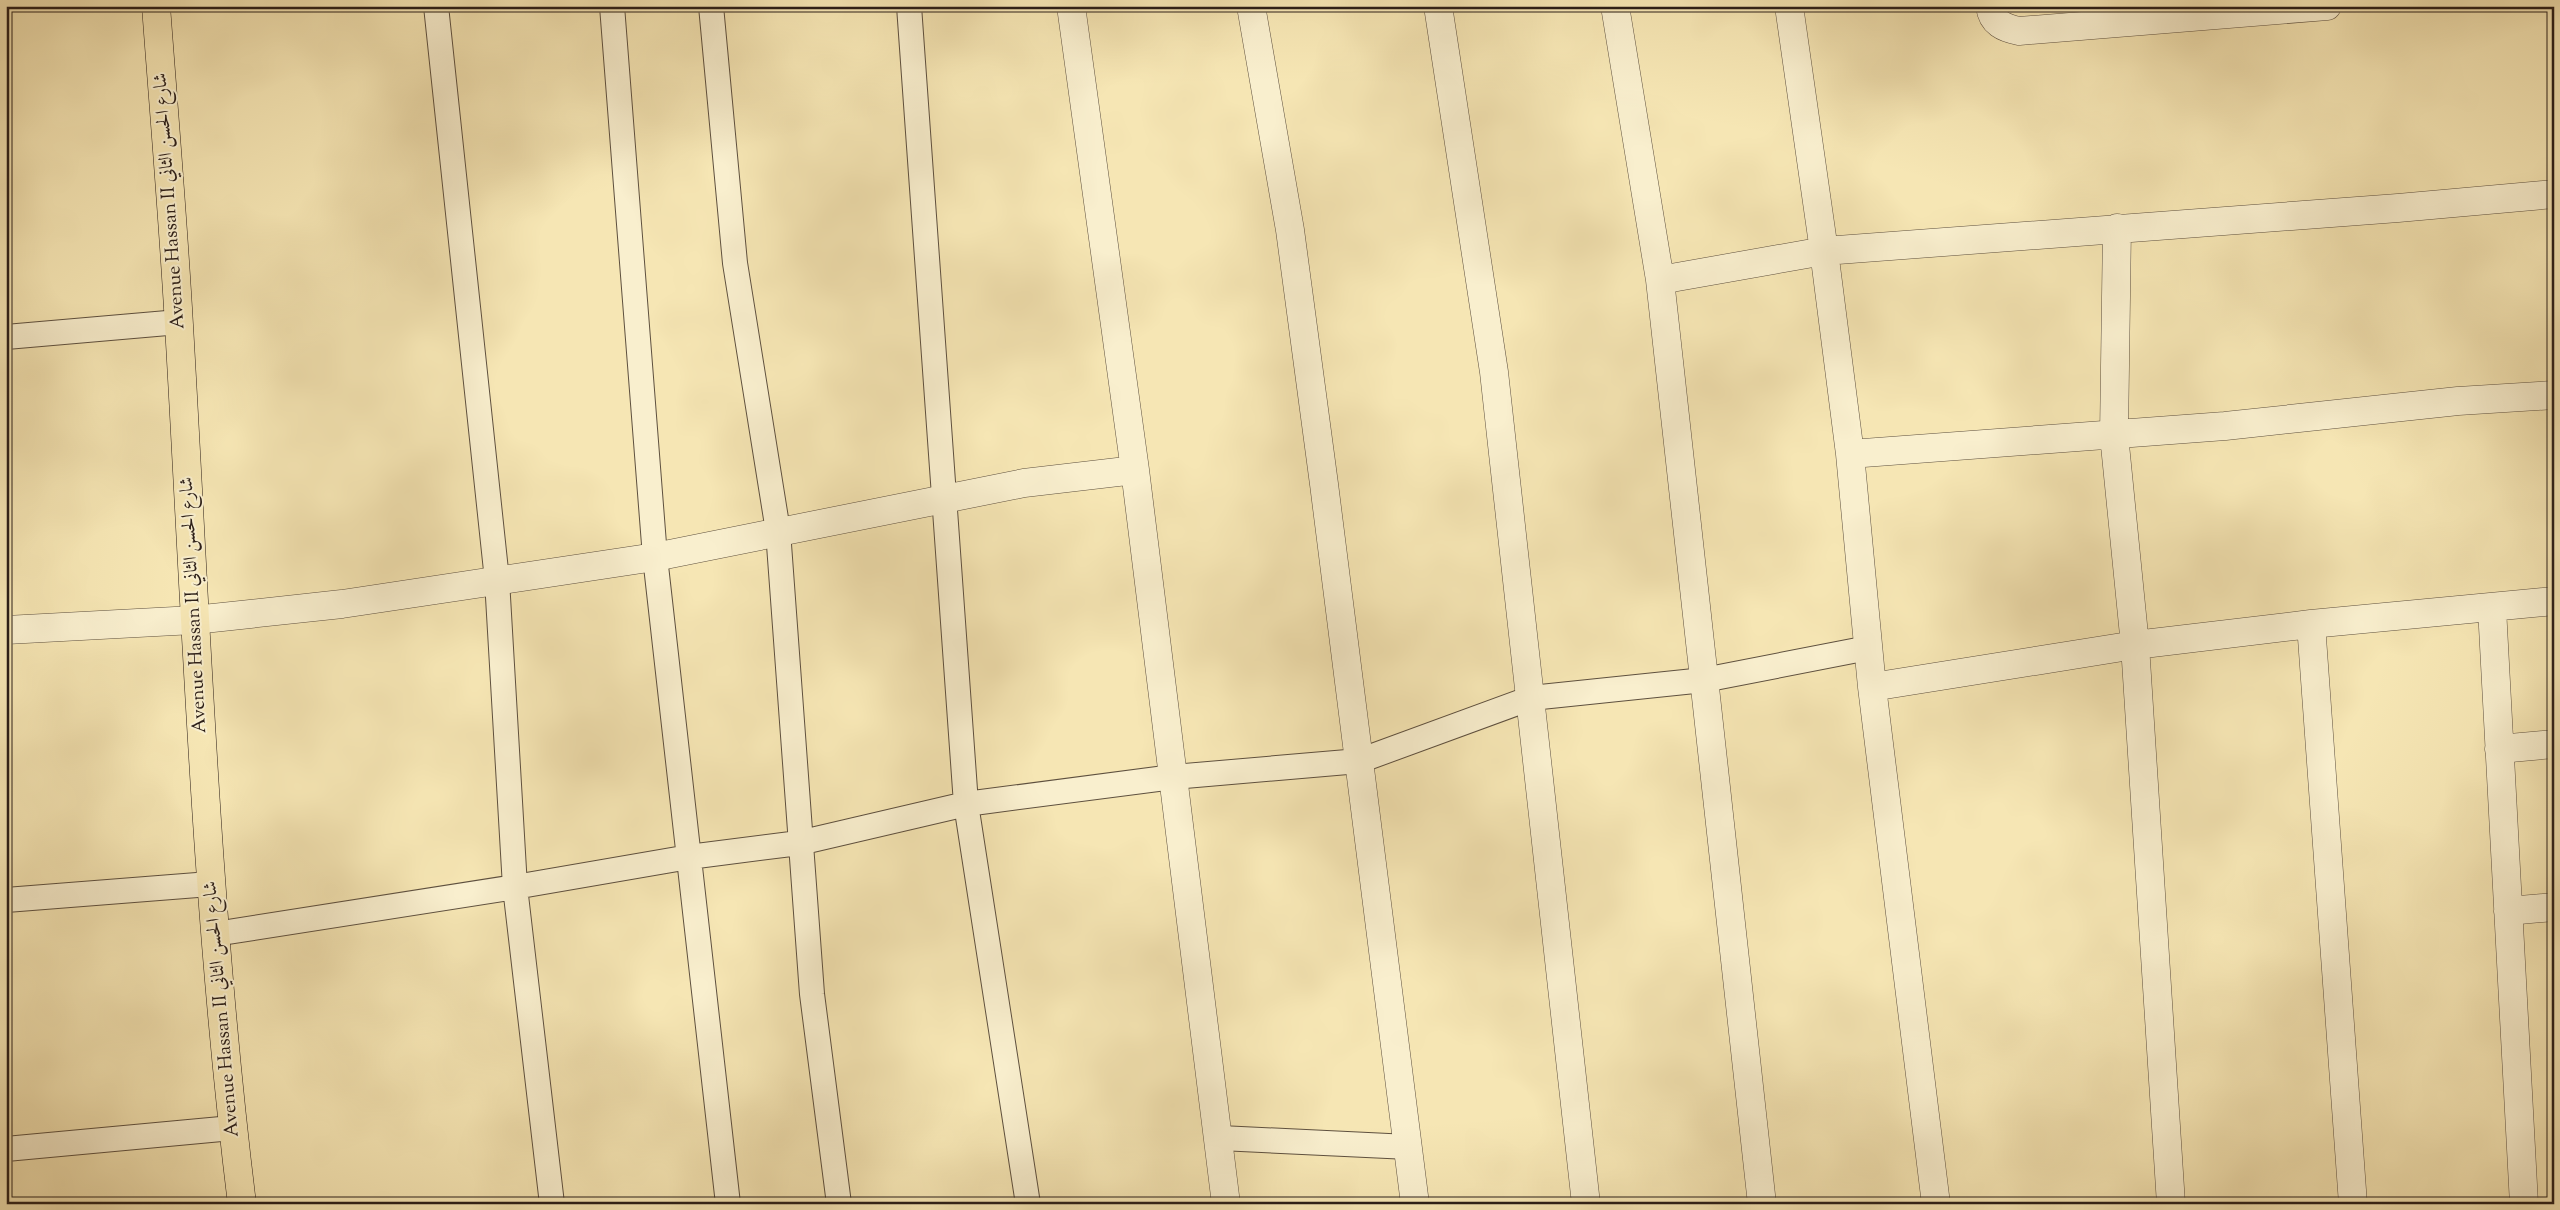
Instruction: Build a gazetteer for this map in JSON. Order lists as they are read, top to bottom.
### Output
{
  "streets": {
    "main road": ["Avenue Hassan II شارع الحسن الثاني"]
  }
}
